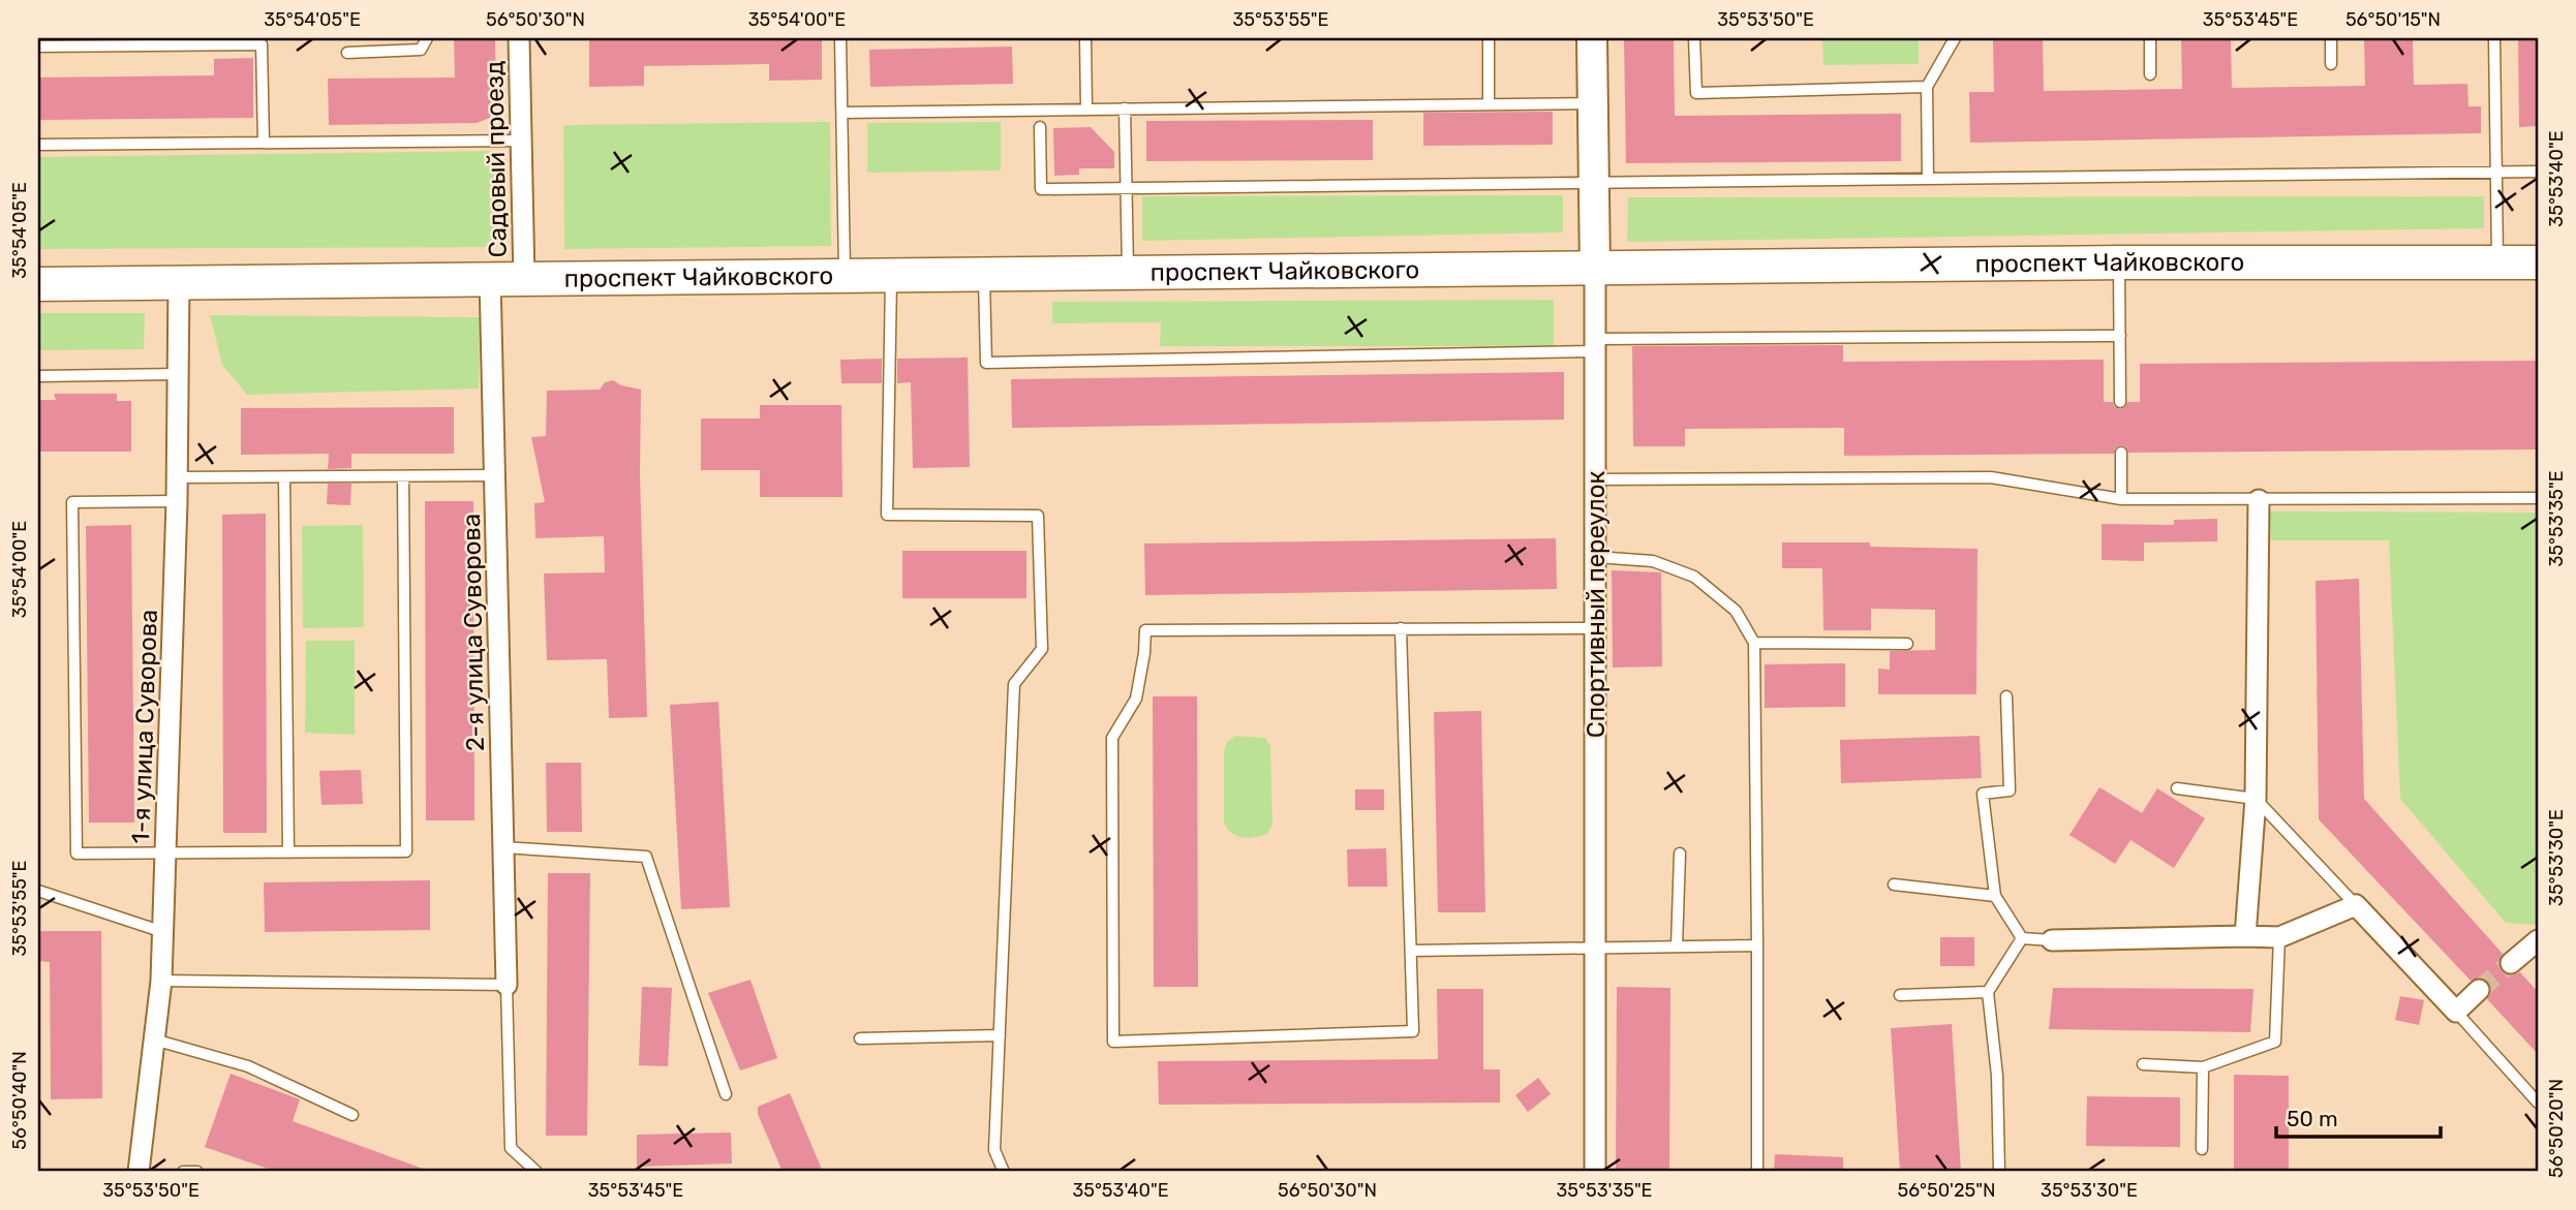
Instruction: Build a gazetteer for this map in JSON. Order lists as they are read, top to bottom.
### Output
{
  "streets": {
    "main road": ["проспект Чайковского"],
    "street": [
      "Садовый проезд",
      "Спортивный переулок",
      "2-я улица Суворова",
      "1-я улица Суворова"
    ]
  },
  "crossings": [
    ["Садовый проезд", "проспект Чайковского"],
    ["проспект Чайковского", "Спортивный переулок"],
    ["проспект Чайковского", "2-я улица Суворова"],
    ["проспект Чайковского", "1-я улица Суворова"]
  ],
  "scale_bar": "50 m",
  "coordinates": [
    "35°54'05\"E",
    "56°50'30\"N",
    "35°54'00\"E",
    "35°53'55\"E",
    "35°53'50\"E",
    "35°53'45\"E",
    "56°50'15\"N",
    "35°53'40\"E",
    "35°53'35\"E",
    "35°53'30\"E",
    "56°50'40\"N",
    "56°50'20\"N",
    "56°50'25\"N"
  ]
}
